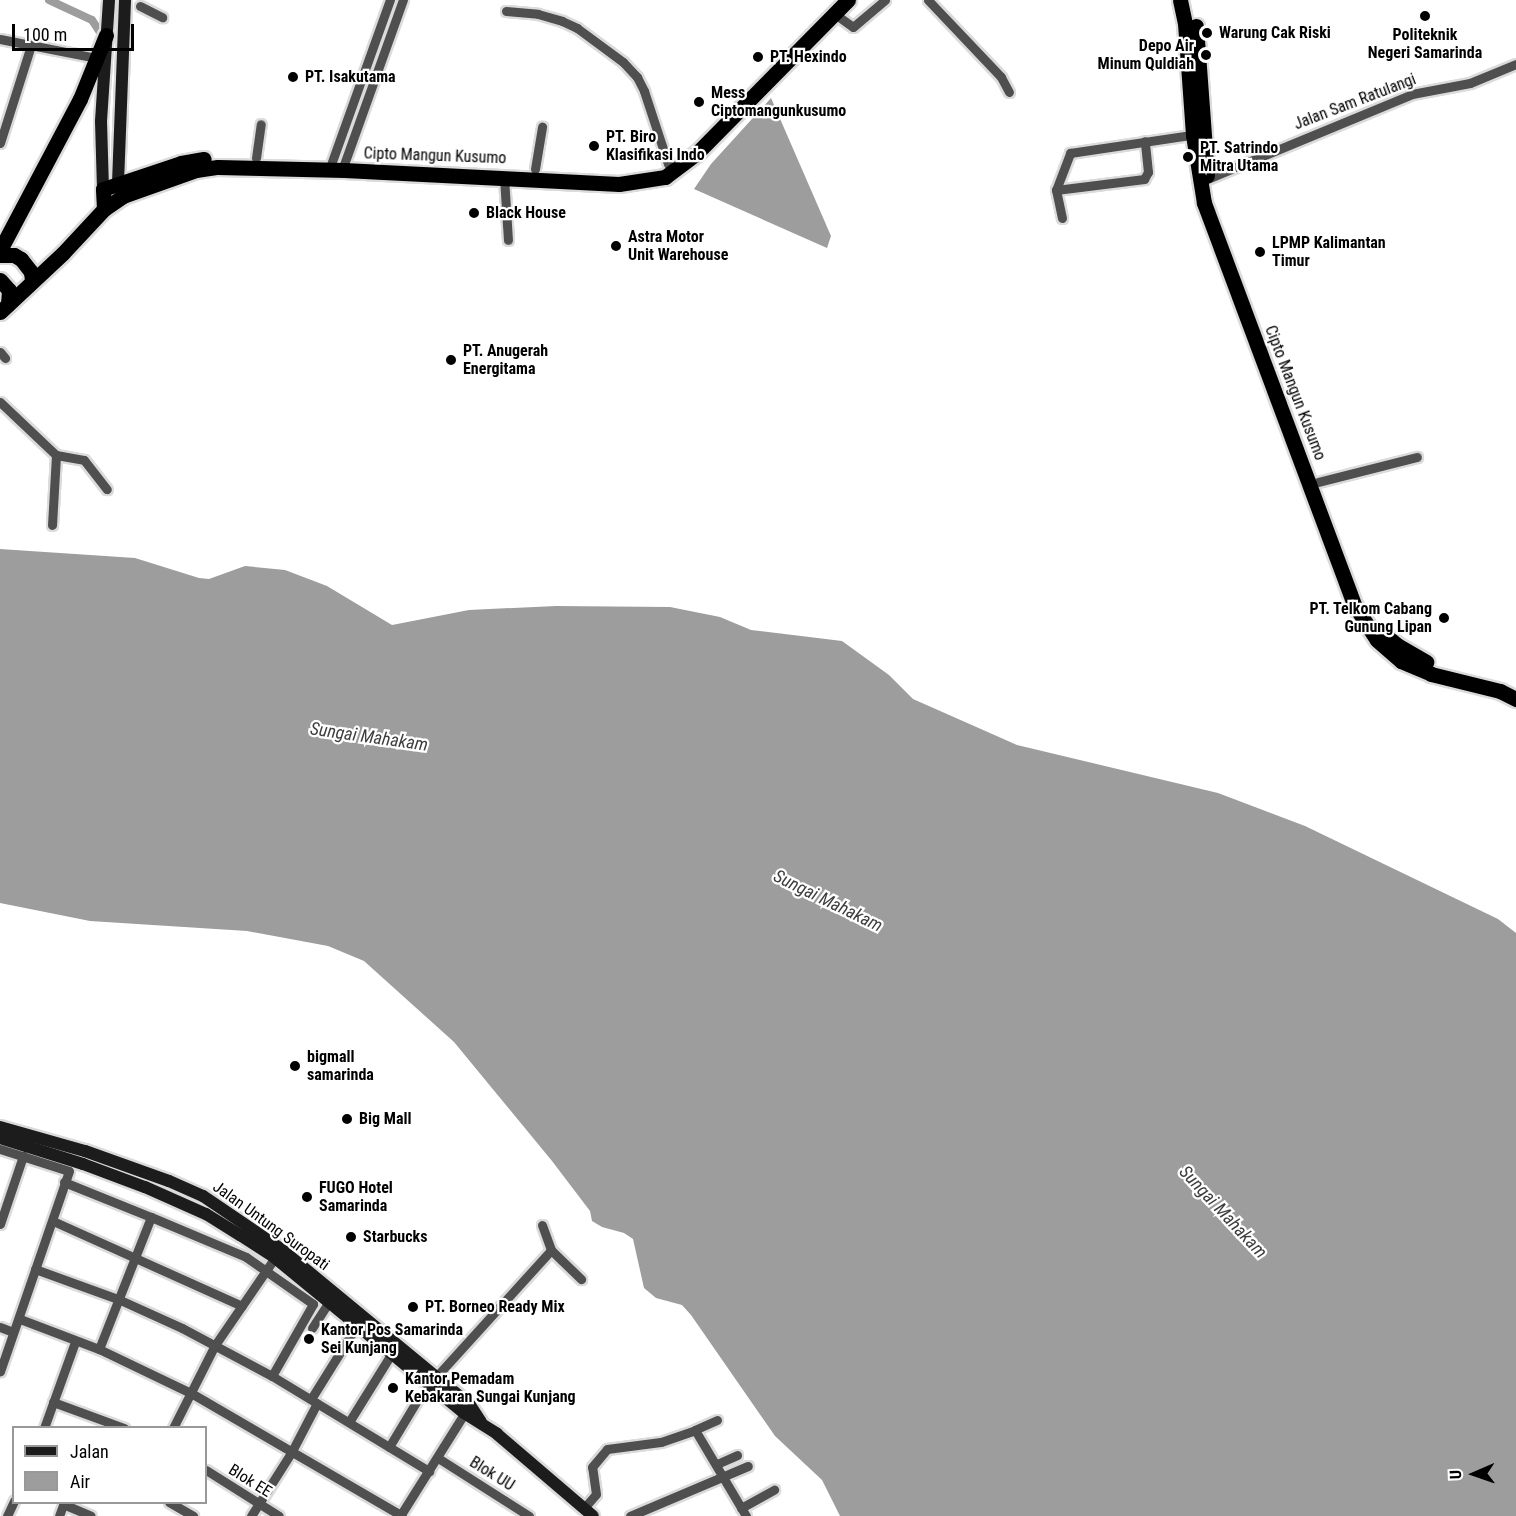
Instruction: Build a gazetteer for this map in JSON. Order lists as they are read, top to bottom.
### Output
{
  "streets": {
    "highway": ["Cipto Mangun Kusumo"],
    "main road": ["Jalan Untung Suropati"],
    "street": ["Jalan Sam Ratulangi", "Blok UU", "Blok EE"]
  },
  "crossings": [
    ["Jalan Sam Ratulangi", "Cipto Mangun Kusumo"]
  ],
  "water": ["Sungai Mahakam"],
  "places": [
    "Politeknik Negeri Samarinda",
    "Warung Cak Riski",
    "Depo Air Minum Quldiah",
    "PT. Hexindo",
    "PT. Isakutama",
    "Mess Ciptomangunkusumo",
    "PT. Biro Klasifikasi Indo",
    "PT. Satrindo Mitra Utama",
    "Black House",
    "Astra Motor Unit Warehouse",
    "LPMP Kalimantan Timur",
    "PT. Anugerah Energitama",
    "PT. Telkom Cabang Gunung Lipan",
    "bigmall samarinda",
    "Big Mall",
    "FUGO Hotel Samarinda",
    "Starbucks",
    "PT. Borneo Ready Mix",
    "Kantor Pos Samarinda Sei Kunjang",
    "Kantor Pemadam Kebakaran Sungai Kunjang"
  ],
  "legend": ["Jalan", "Air"],
  "scale_bar": "100 m",
  "north": "left"
}
